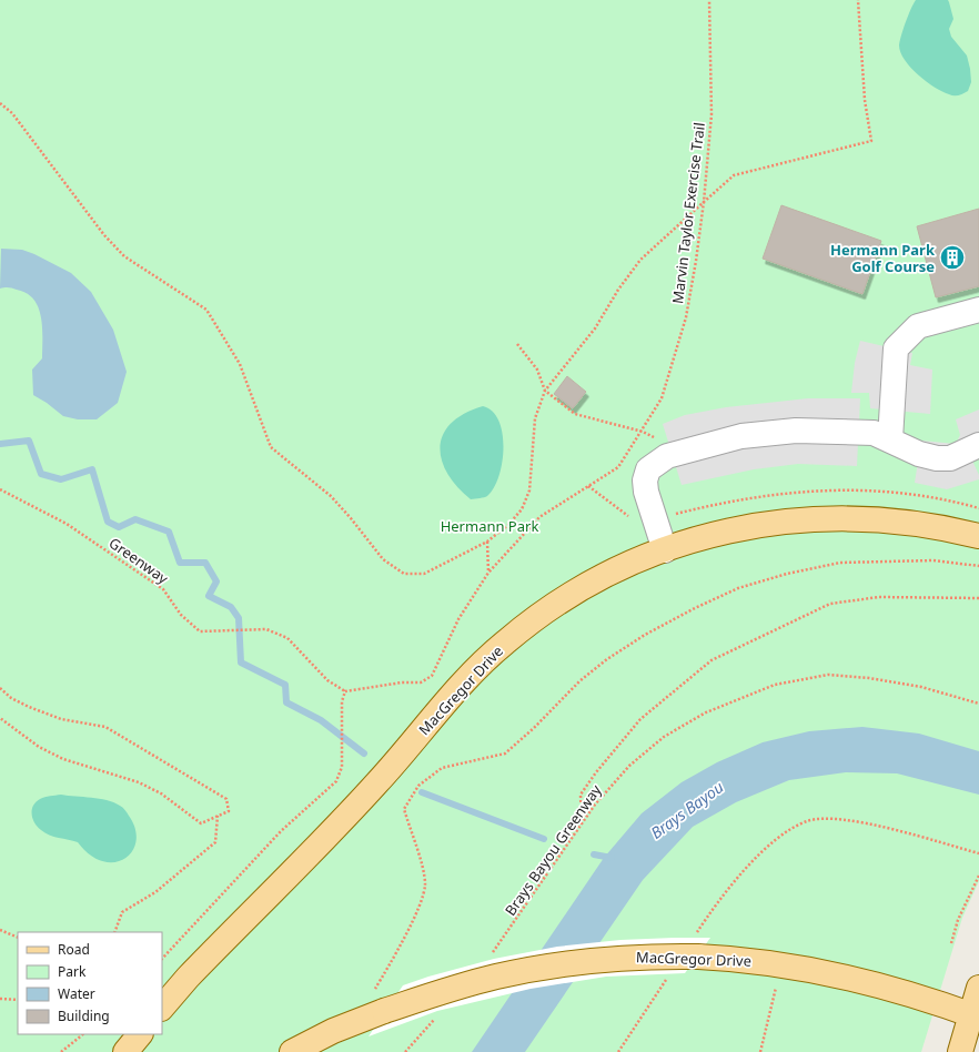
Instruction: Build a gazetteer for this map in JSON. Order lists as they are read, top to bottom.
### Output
{
  "streets": {
    "main road": ["MacGregor Drive"],
    "path": ["Marvin Taylor Exercise Trail", "Greenway", "Brays Bayou Greenway"]
  },
  "crossings": [
    ["Marvin Taylor Exercise Trail", "Greenway"]
  ],
  "water": ["Brays Bayou"],
  "parks": ["Hermann Park"],
  "places": {
    "building": ["Hermann Park Golf Course"]
  },
  "legend": [
    "Road",
    "Park",
    "Water",
    "Building"
  ]
}
